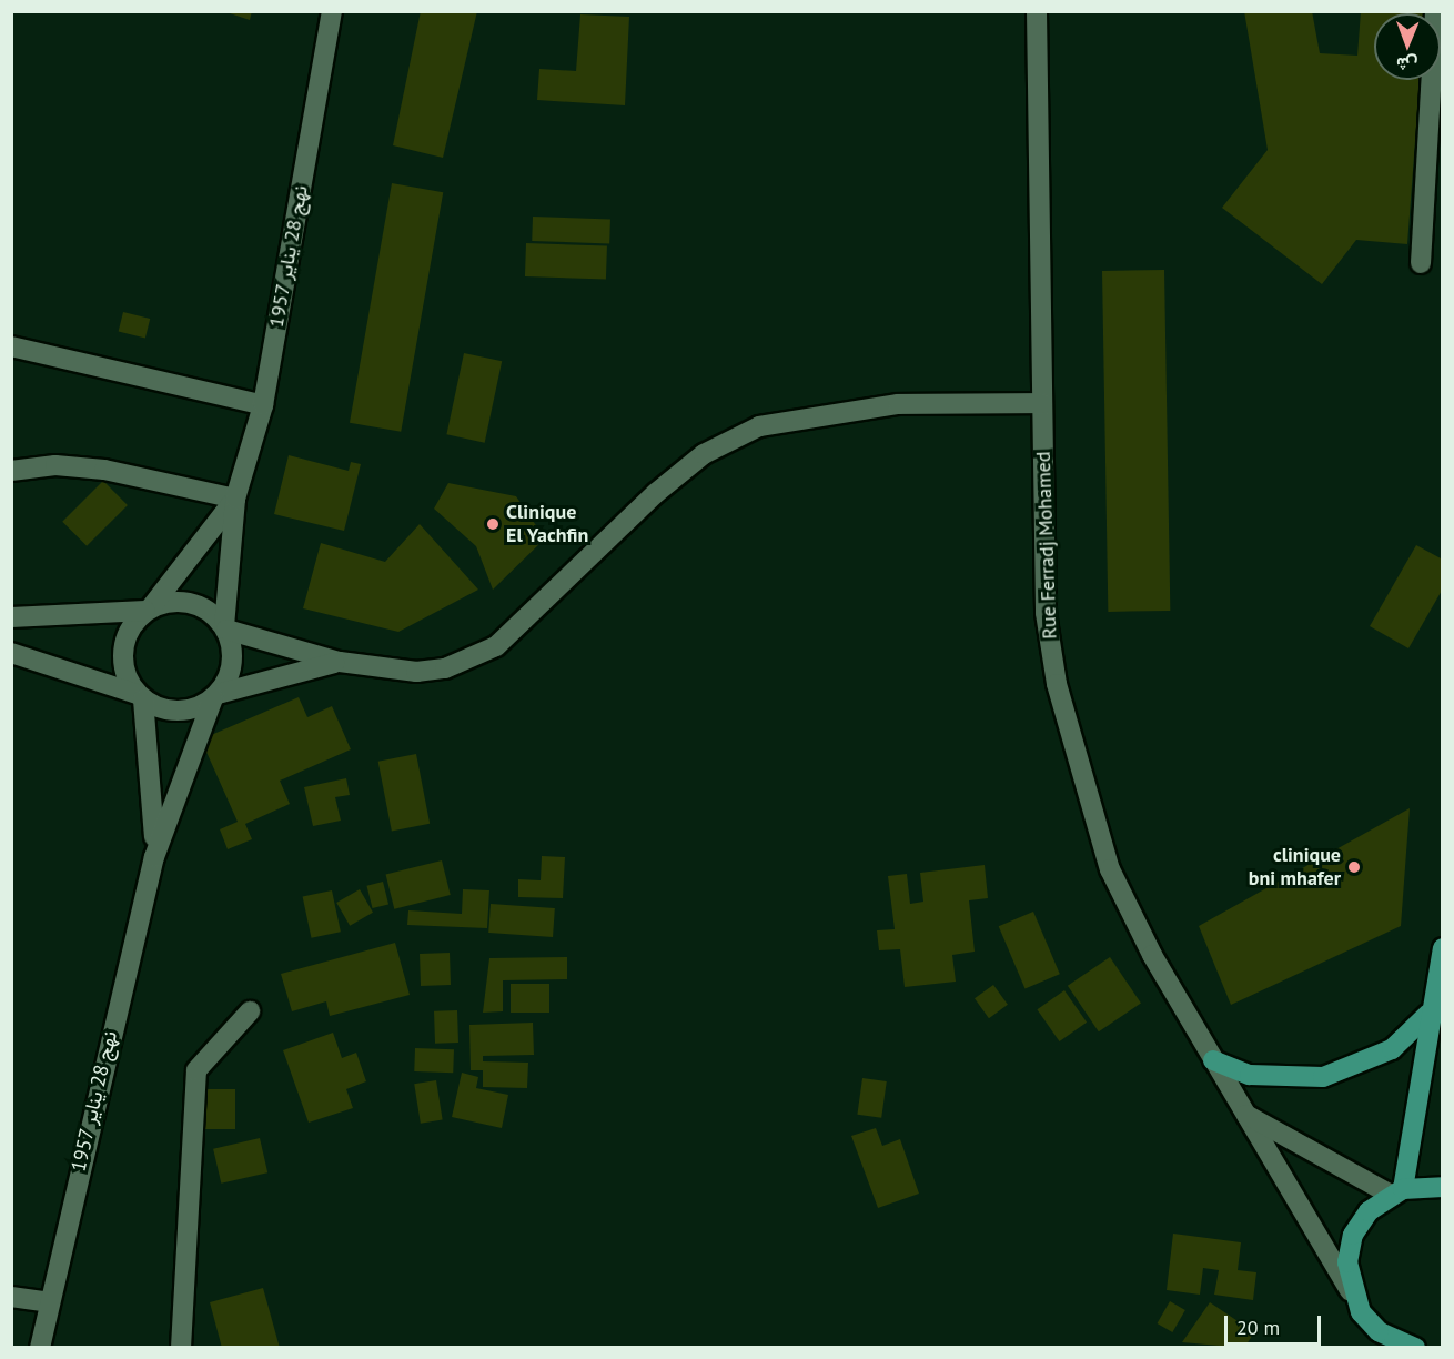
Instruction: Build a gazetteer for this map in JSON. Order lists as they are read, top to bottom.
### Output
{
  "streets": {
    "street": ["نهج 28 يناير 1957", "Rue Ferradj Mohamed"]
  },
  "places": ["Clinique El Yachfin", "clinique bni mhafer"],
  "scale_bar": "20 m",
  "north": "bottom"
}
